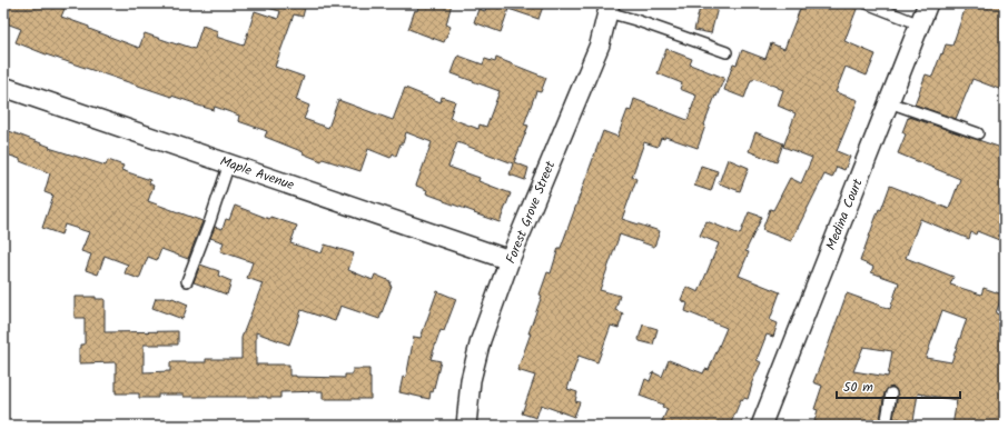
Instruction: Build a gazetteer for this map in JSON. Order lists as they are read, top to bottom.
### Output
{
  "streets": {
    "street": ["Maple Avenue", "Forest Grove Street", "Medina Court"]
  },
  "crossings": [
    ["Maple Avenue", "Forest Grove Street"]
  ],
  "scale_bar": "50 m"
}
